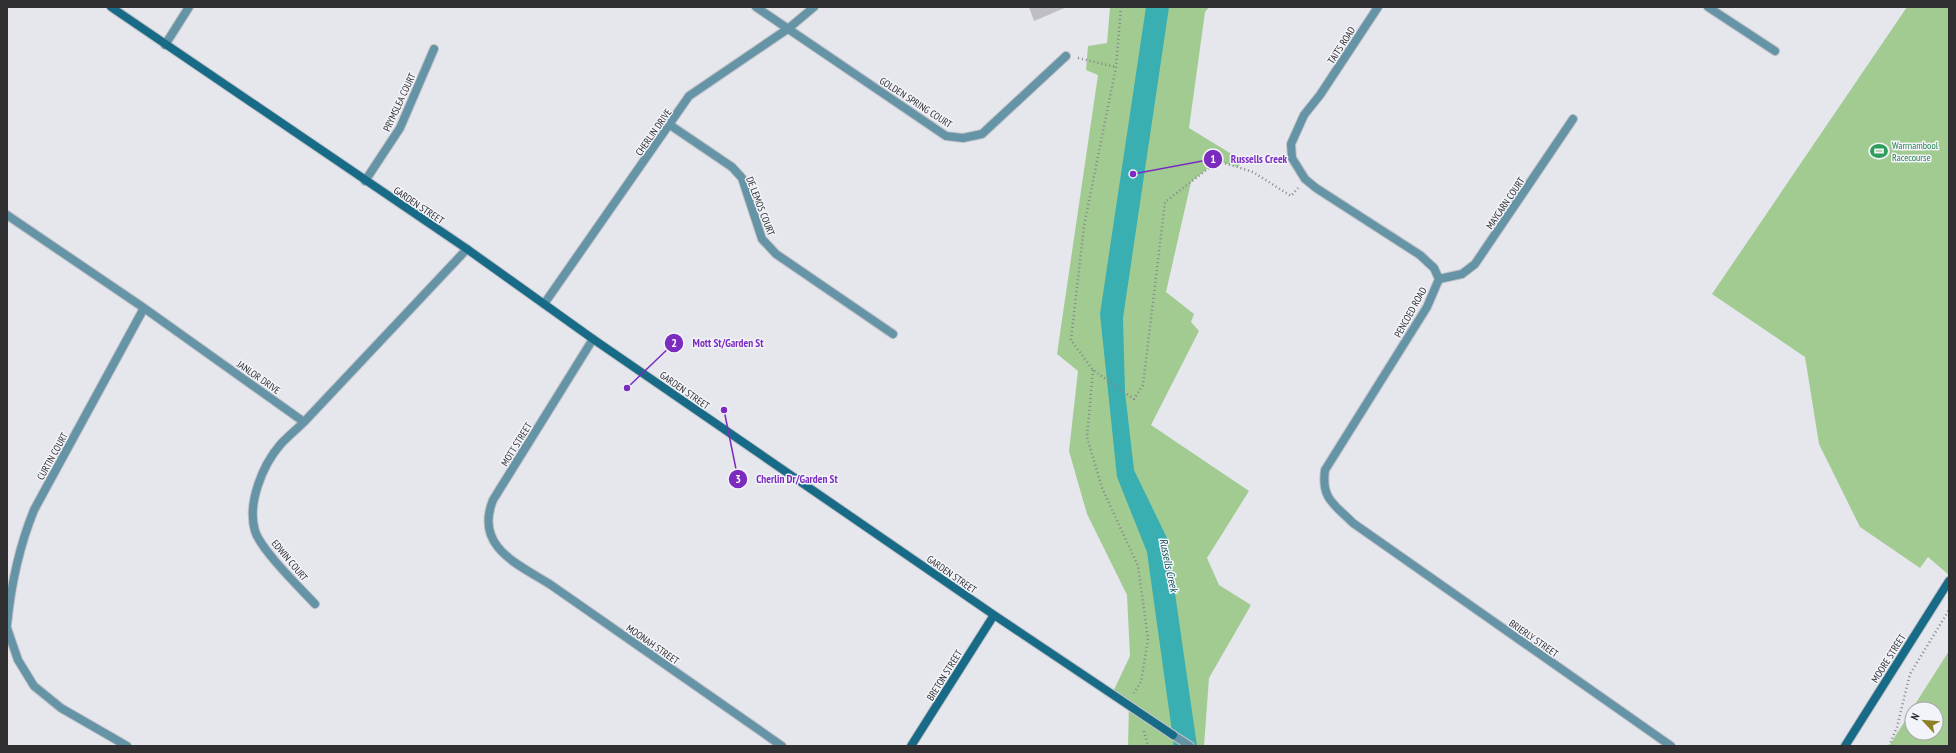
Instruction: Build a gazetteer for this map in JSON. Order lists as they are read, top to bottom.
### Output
{
  "streets": {
    "street": [
      "TAITS ROAD",
      "PRYMSLEA COURT",
      "GOLDEN SPRING COURT",
      "CHERLIN DRIVE",
      "MAYCARN COURT",
      "GARDEN STREET",
      "DE LEMOS COURT",
      "PENCOED ROAD",
      "JANLOR DRIVE",
      "MOTT STREET",
      "CURTIN COURT",
      "EDWIN COURT",
      "BRIERLY STREET",
      "MOONAH STREET",
      "MOORE STREET",
      "BRETON STREET"
    ]
  },
  "crossings": [
    ["PRYMSLEA COURT", "GARDEN STREET"],
    ["GOLDEN SPRING COURT", "CHERLIN DRIVE"],
    ["CHERLIN DRIVE", "GARDEN STREET"],
    ["CHERLIN DRIVE", "DE LEMOS COURT"],
    ["MAYCARN COURT", "PENCOED ROAD"],
    ["GARDEN STREET", "MOTT STREET"],
    ["GARDEN STREET", "BRETON STREET"],
    ["PENCOED ROAD", "BRIERLY STREET"],
    ["JANLOR DRIVE", "CURTIN COURT"],
    ["JANLOR DRIVE", "EDWIN COURT"],
    ["MOTT STREET", "MOONAH STREET"]
  ],
  "water": ["Russells Creek"],
  "places": {
    "sports": ["Warrnambool Racecourse"],
    "other": ["Russells Creek", "Mott St/Garden St", "Cherlin Dr/Garden St"]
  },
  "north": "top left"
}
